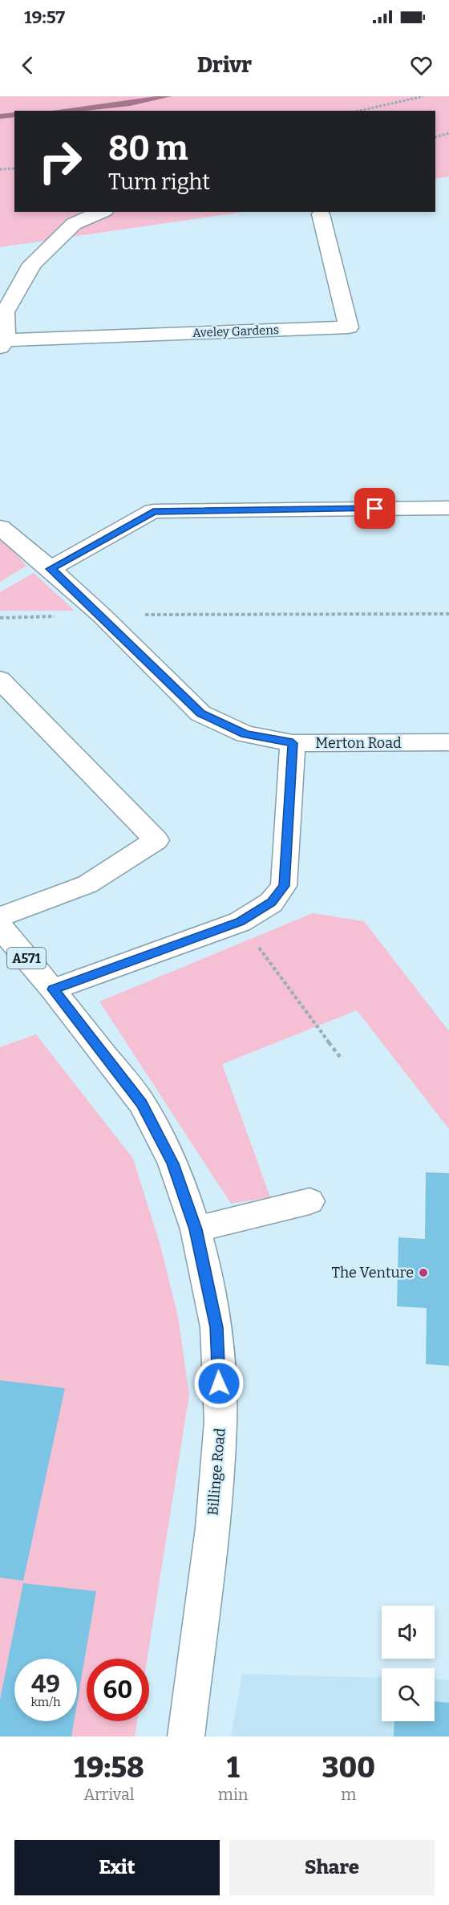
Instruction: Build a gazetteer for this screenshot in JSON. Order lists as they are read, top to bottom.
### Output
{
  "streets": {
    "street": [
      "Aveley Gardens",
      "Merton Road",
      "A571",
      "Billinge Road"
    ]
  },
  "crossings": [
    ["A571", "Billinge Road"]
  ],
  "places": ["The Venture"],
  "page": {
    "status": "19:57",
    "header": "Drivr",
    "turn": ["80 m", "Turn right"],
    "speed": "49 km/h",
    "limit": "60",
    "eta": [
      "19:58",
      "Arrival",
      "1",
      "min",
      "300",
      "m"
    ],
    "buttons": ["Exit", "Share"]
  }
}
